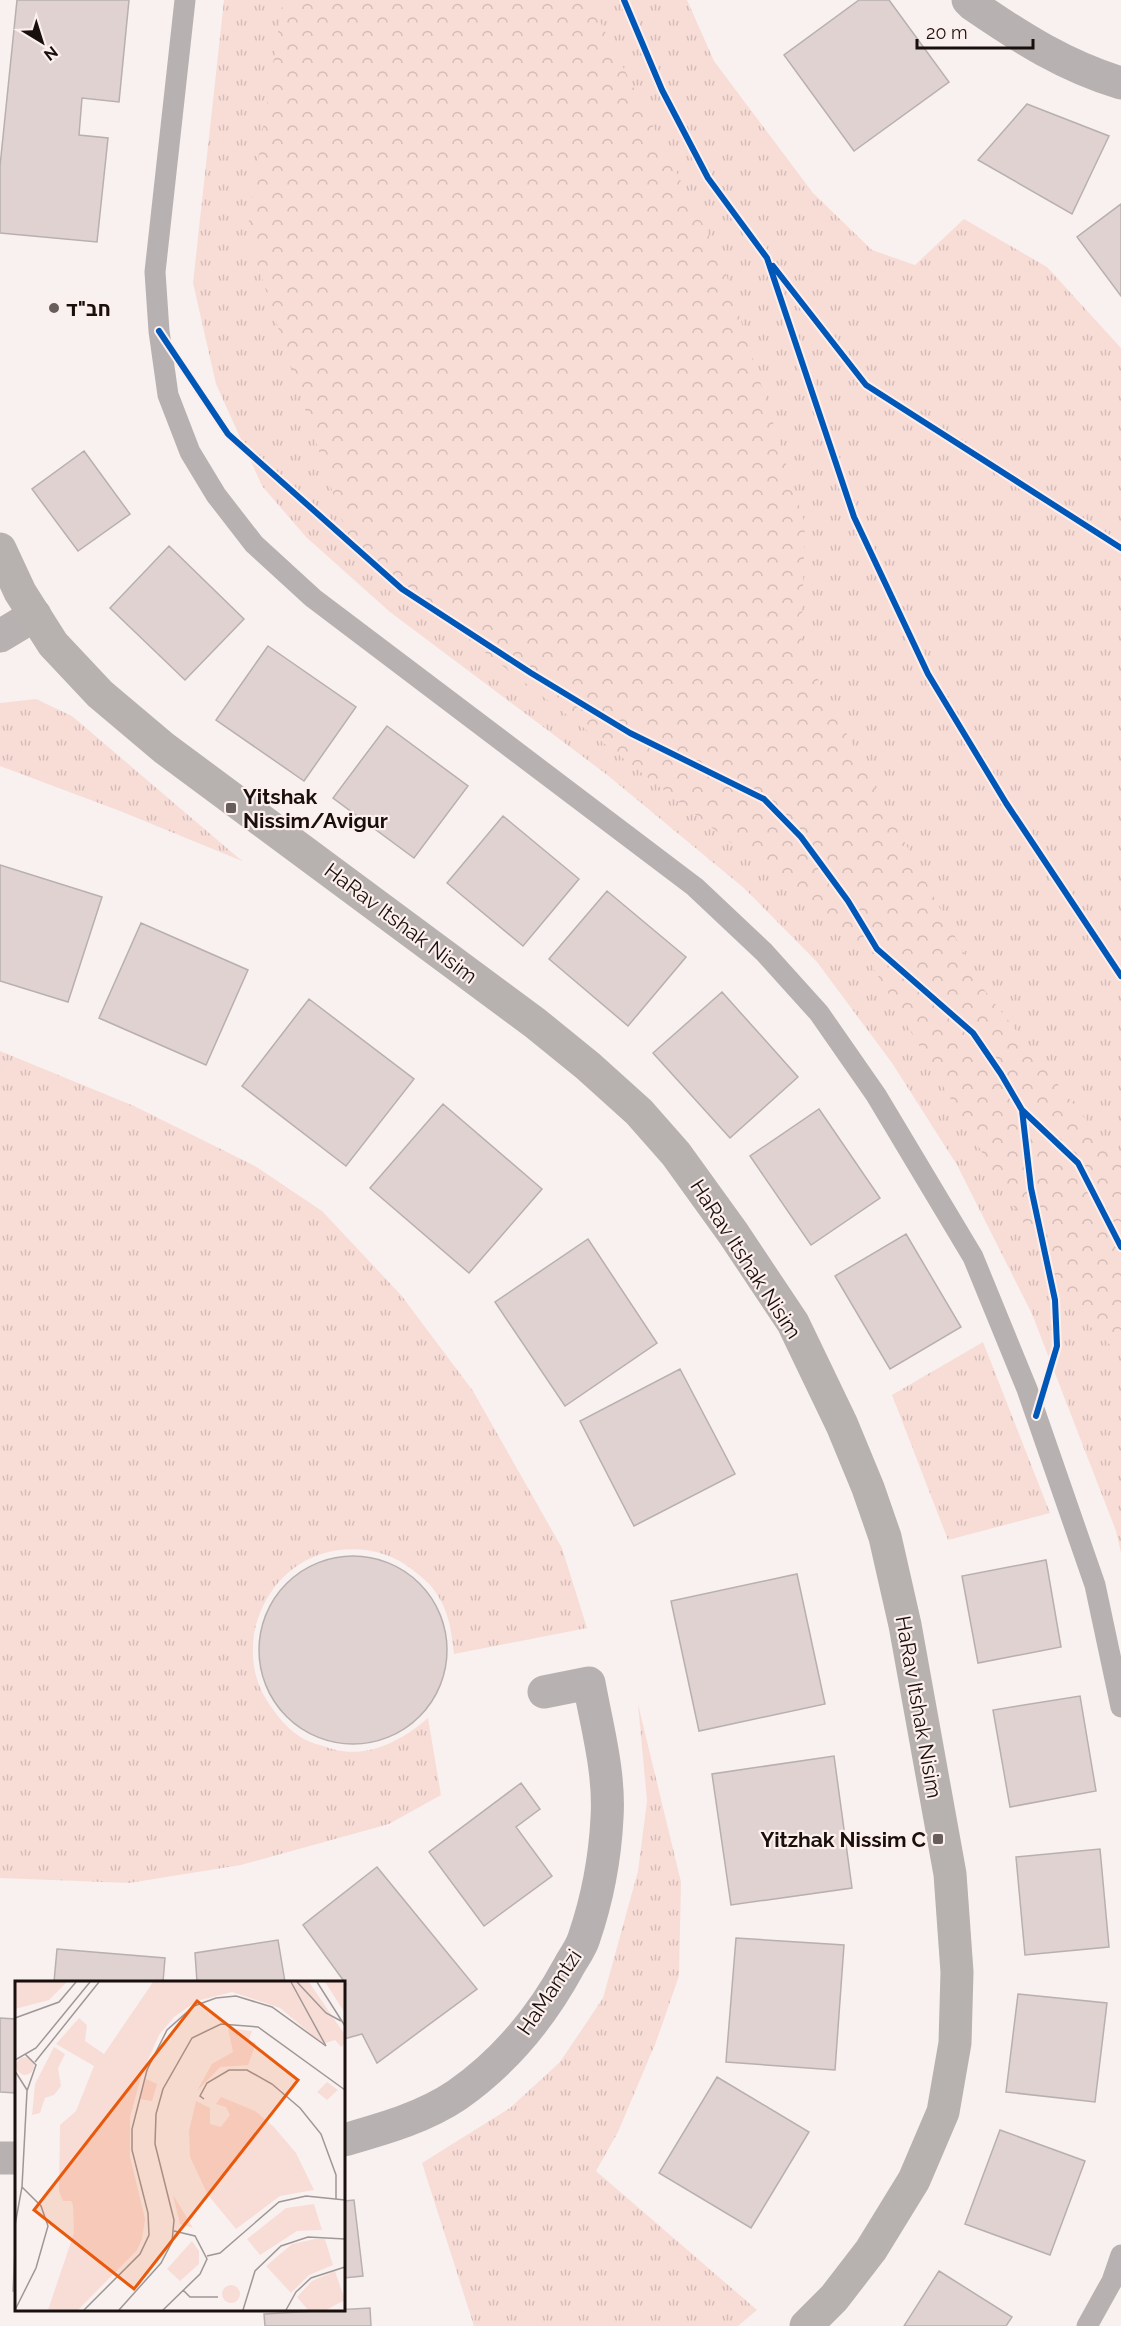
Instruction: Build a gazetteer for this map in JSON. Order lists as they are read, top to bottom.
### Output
{
  "streets": {
    "street": ["HaRav Itshak Nisim", "HaMamtzi"]
  },
  "places": {
    "other": ["חב\"ד"],
    "transit": ["Yitshak Nissim/Avigur", "Yitzhak Nissim C"]
  },
  "scale_bar": "20 m",
  "north": "bottom right"
}
